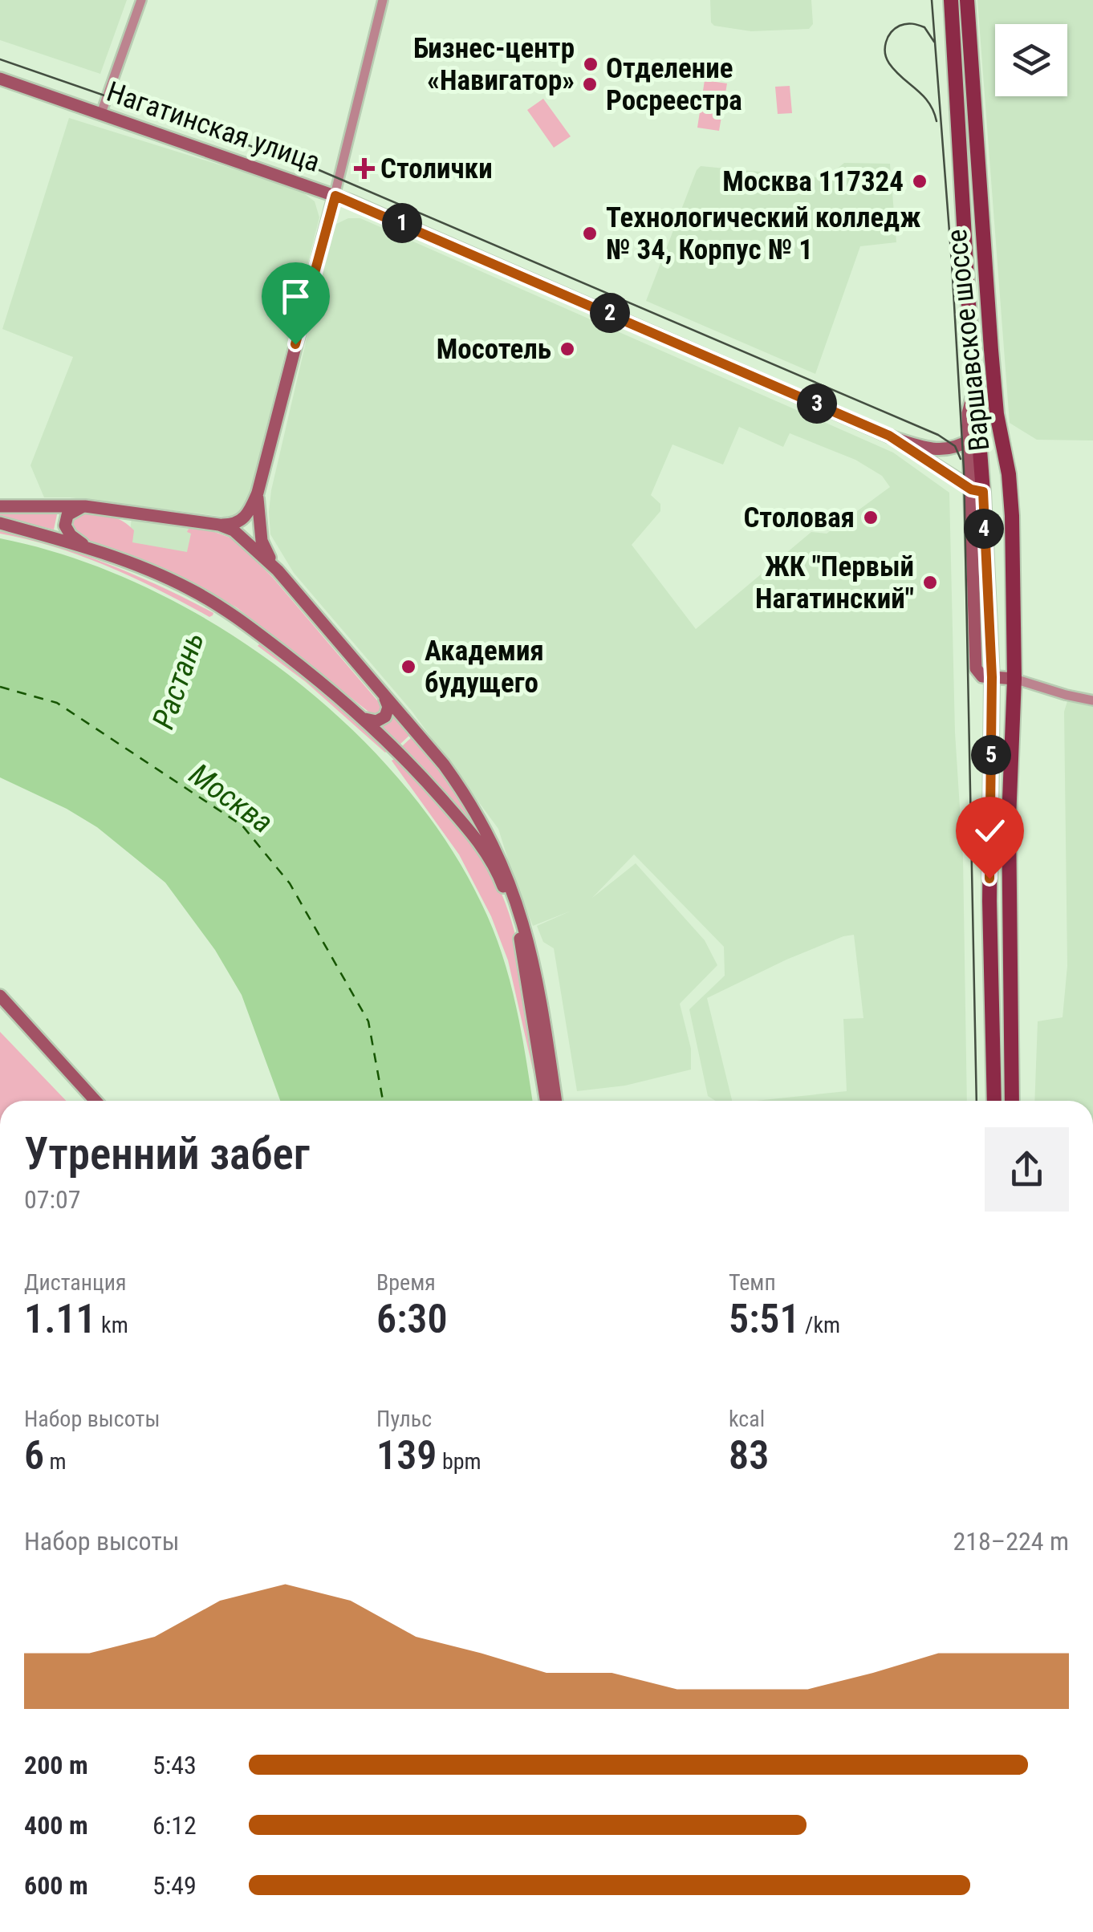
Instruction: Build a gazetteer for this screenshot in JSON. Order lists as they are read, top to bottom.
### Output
{
  "streets": {
    "main road": ["Нагатинская улица", "Варшавское шоссе"]
  },
  "water": ["Растань", "Москва"],
  "places": {
    "other": [
      "Бизнес-центр «Навигатор»",
      "Отделение Росреестра",
      "Москва 117324",
      "Технологический колледж № 34, Корпус № 1",
      "Мосотель",
      "Столовая",
      "ЖК \"Первый Нагатинский\"",
      "Академия будущего"
    ],
    "health": ["Столички"]
  },
  "page": {
    "pins": [
      "1",
      "2",
      "3",
      "4",
      "5"
    ],
    "heading": ["Утренний забег", "07:07"],
    "stats": [
      ["Дистанция", "1.11 km"],
      ["Время", "6:30"],
      ["Темп", "5:51 /km"],
      ["Набор высоты", "6 m"],
      ["Пульс", "139 bpm"],
      ["kcal", "83"]
    ],
    "chart": ["Набор высоты", "218–224 m"],
    "list": [
      {
        "name": "200 m",
        "note": "5:43"
      },
      {
        "name": "400 m",
        "note": "6:12"
      },
      {
        "name": "600 m",
        "note": "5:49"
      }
    ]
  }
}
